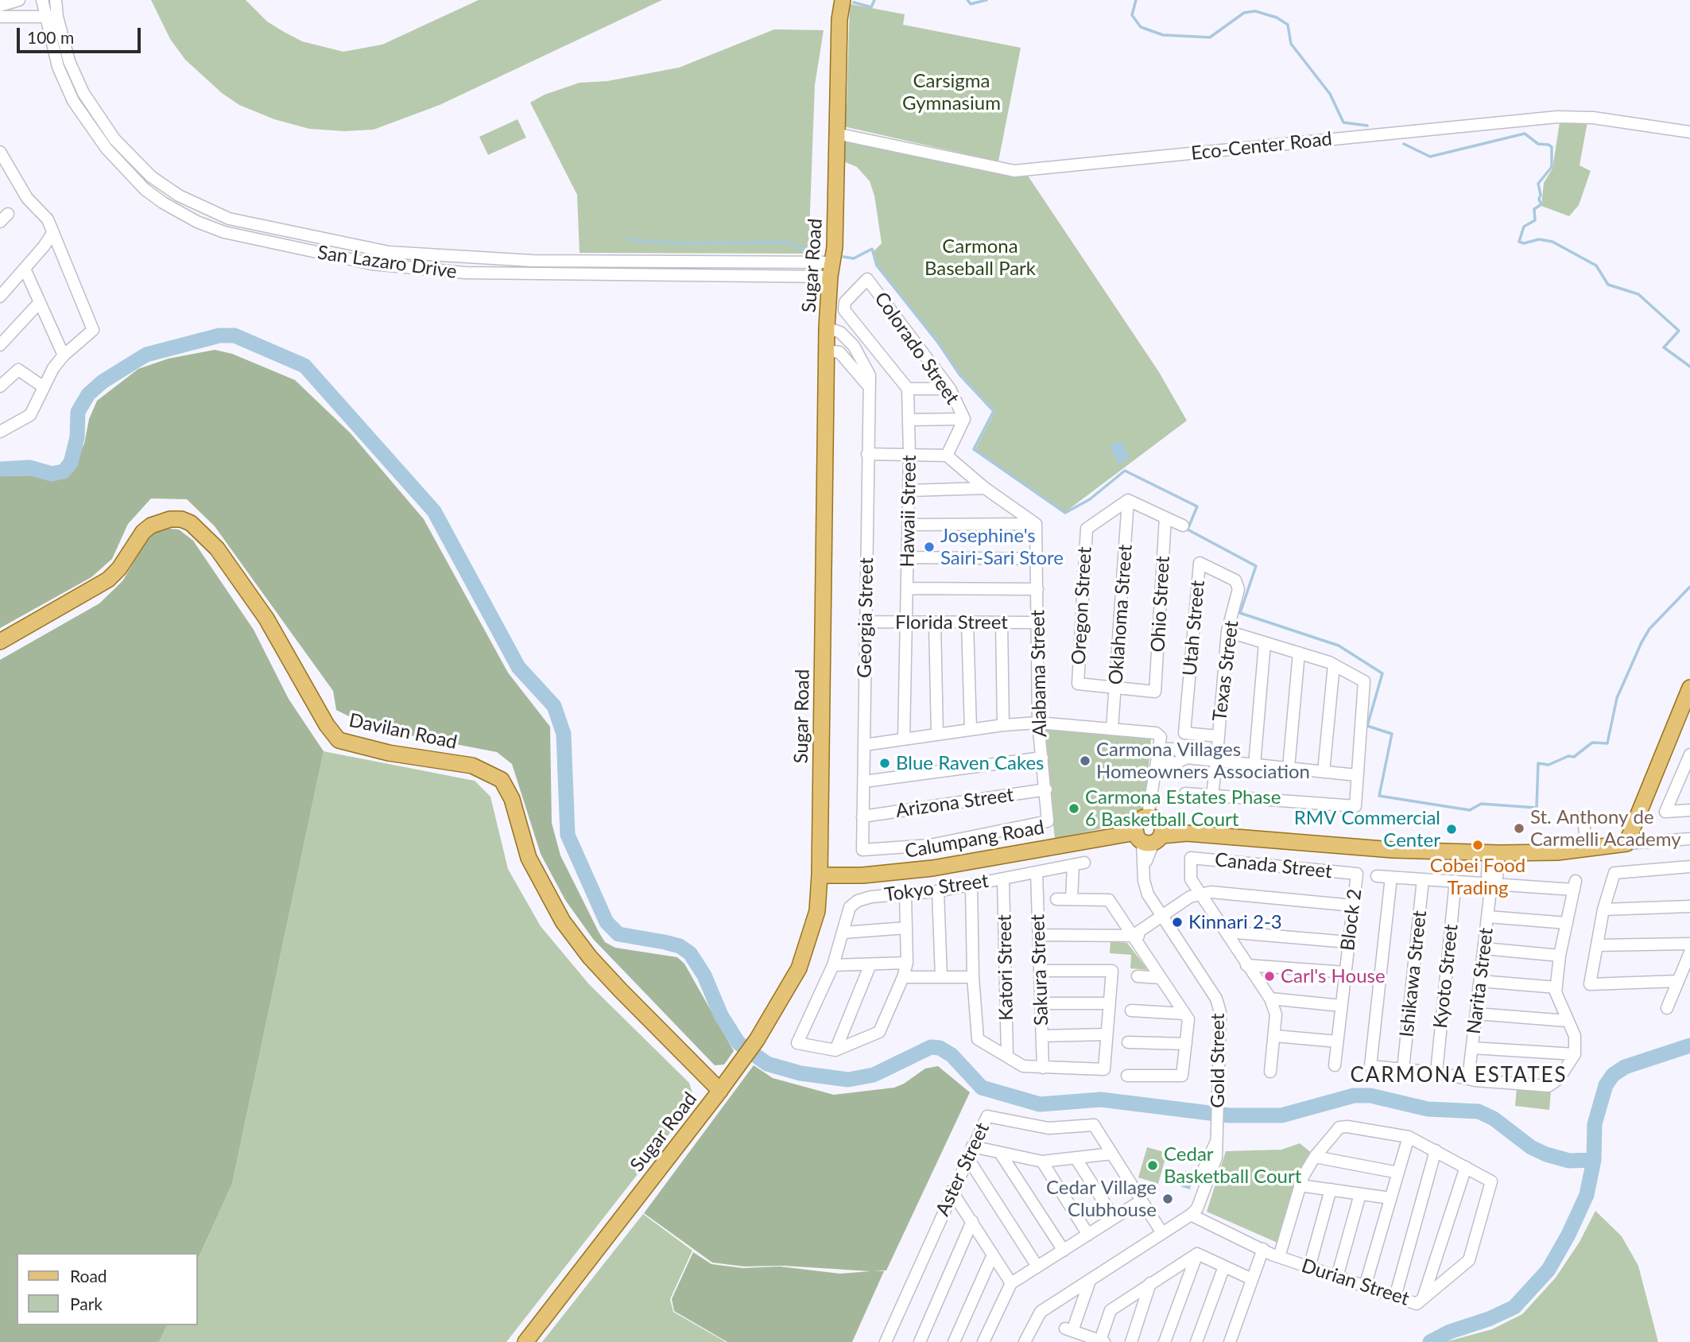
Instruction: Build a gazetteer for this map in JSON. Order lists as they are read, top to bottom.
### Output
{
  "streets": {
    "main road": ["Sugar Road", "Davilan Road", "Calumpang Road"],
    "street": [
      "Eco-Center Road",
      "San Lazaro Drive",
      "Colorado Street",
      "Hawaii Street",
      "Ohio Street",
      "Oregon Street",
      "Oklahoma Street",
      "Georgia Street",
      "Florida Street",
      "Utah Street",
      "Texas Street",
      "Alabama Street",
      "Arizona Street",
      "Canada Street",
      "Tokyo Street",
      "Block 2",
      "Katori Street",
      "Sakura Street",
      "Ishikawa Street",
      "Kyoto Street",
      "Narita Street",
      "Gold Street",
      "Aster Street",
      "Durian Street"
    ]
  },
  "crossings": [
    ["Eco-Center Road", "Sugar Road"],
    ["San Lazaro Drive", "Sugar Road"],
    ["Sugar Road", "Georgia Street"],
    ["Sugar Road", "Davilan Road"],
    ["Sugar Road", "Calumpang Road"],
    ["Colorado Street", "Hawaii Street"],
    ["Hawaii Street", "Florida Street"],
    ["Ohio Street", "Oregon Street"],
    ["Ohio Street", "Oklahoma Street"],
    ["Oregon Street", "Oklahoma Street"],
    ["Georgia Street", "Florida Street"],
    ["Georgia Street", "Alabama Street"],
    ["Georgia Street", "Arizona Street"],
    ["Florida Street", "Alabama Street"],
    ["Utah Street", "Texas Street"],
    ["Alabama Street", "Arizona Street"],
    ["Calumpang Road", "Narita Street"],
    ["Calumpang Road", "Gold Street"],
    ["Canada Street", "Block 2"],
    ["Tokyo Street", "Katori Street"],
    ["Tokyo Street", "Sakura Street"],
    ["Gold Street", "Durian Street"]
  ],
  "districts": ["CARMONA ESTATES"],
  "parks": ["Carsigma Gymnasium", "Carmona Baseball Park"],
  "places": [
    "Josephine's Sairi-Sari Store",
    "Carmona Villages Homeowners Association",
    "Blue Raven Cakes",
    "Carmona Estates Phase 6 Basketball Court",
    "St. Anthony de Carmelli Academy",
    "RMV Commercial Center",
    "Cobei Food Trading",
    "Kinnari 2-3",
    "Carl's House",
    "Cedar Basketball Court",
    "Cedar Village Clubhouse"
  ],
  "legend": ["Road", "Park"],
  "scale_bar": "100 m"
}
